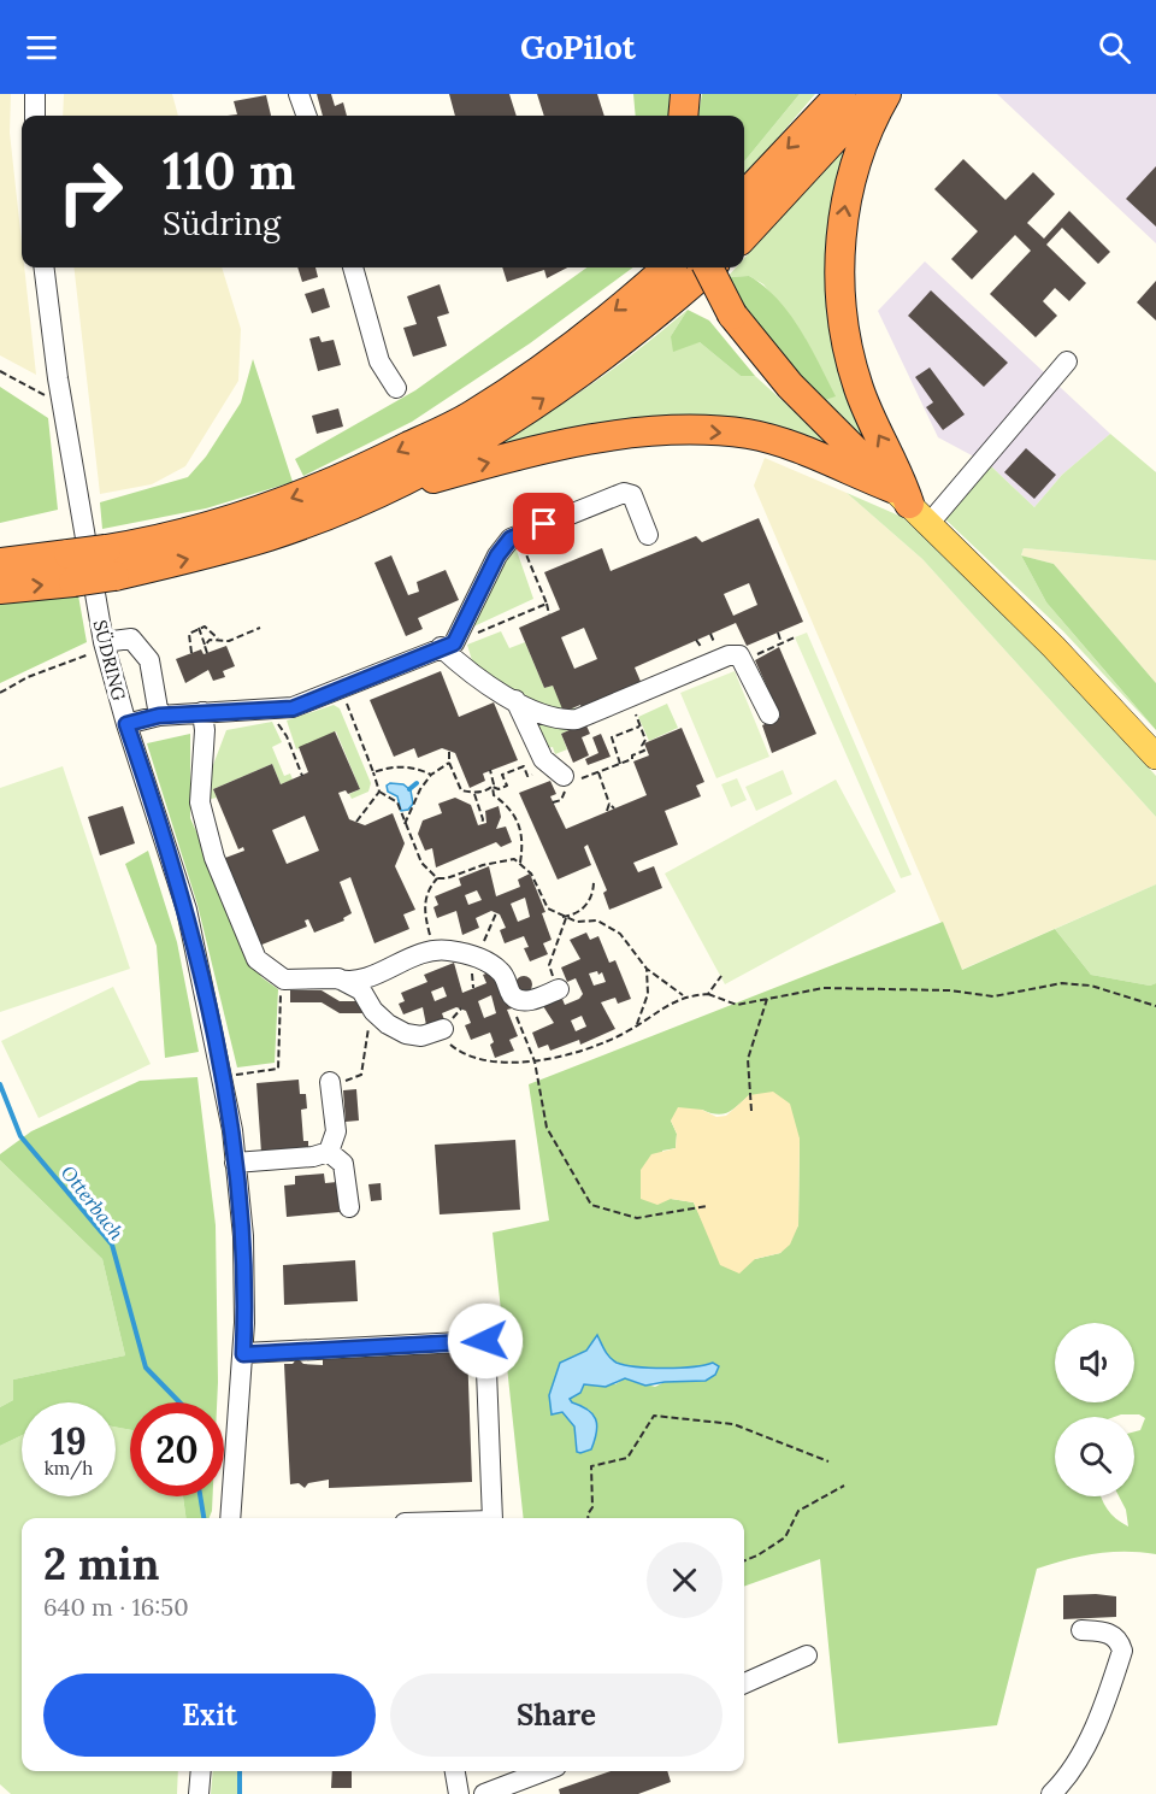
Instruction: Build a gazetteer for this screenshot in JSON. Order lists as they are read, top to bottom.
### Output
{
  "streets": {
    "street": ["SÜDRING"]
  },
  "water": ["Otterbach"],
  "page": {
    "header": "GoPilot",
    "turn": ["110 m", "Südring"],
    "speed": "19 km/h",
    "limit": "20",
    "heading": ["2 min", "640 m · 16:50"],
    "buttons": ["Exit", "Share"]
  }
}
